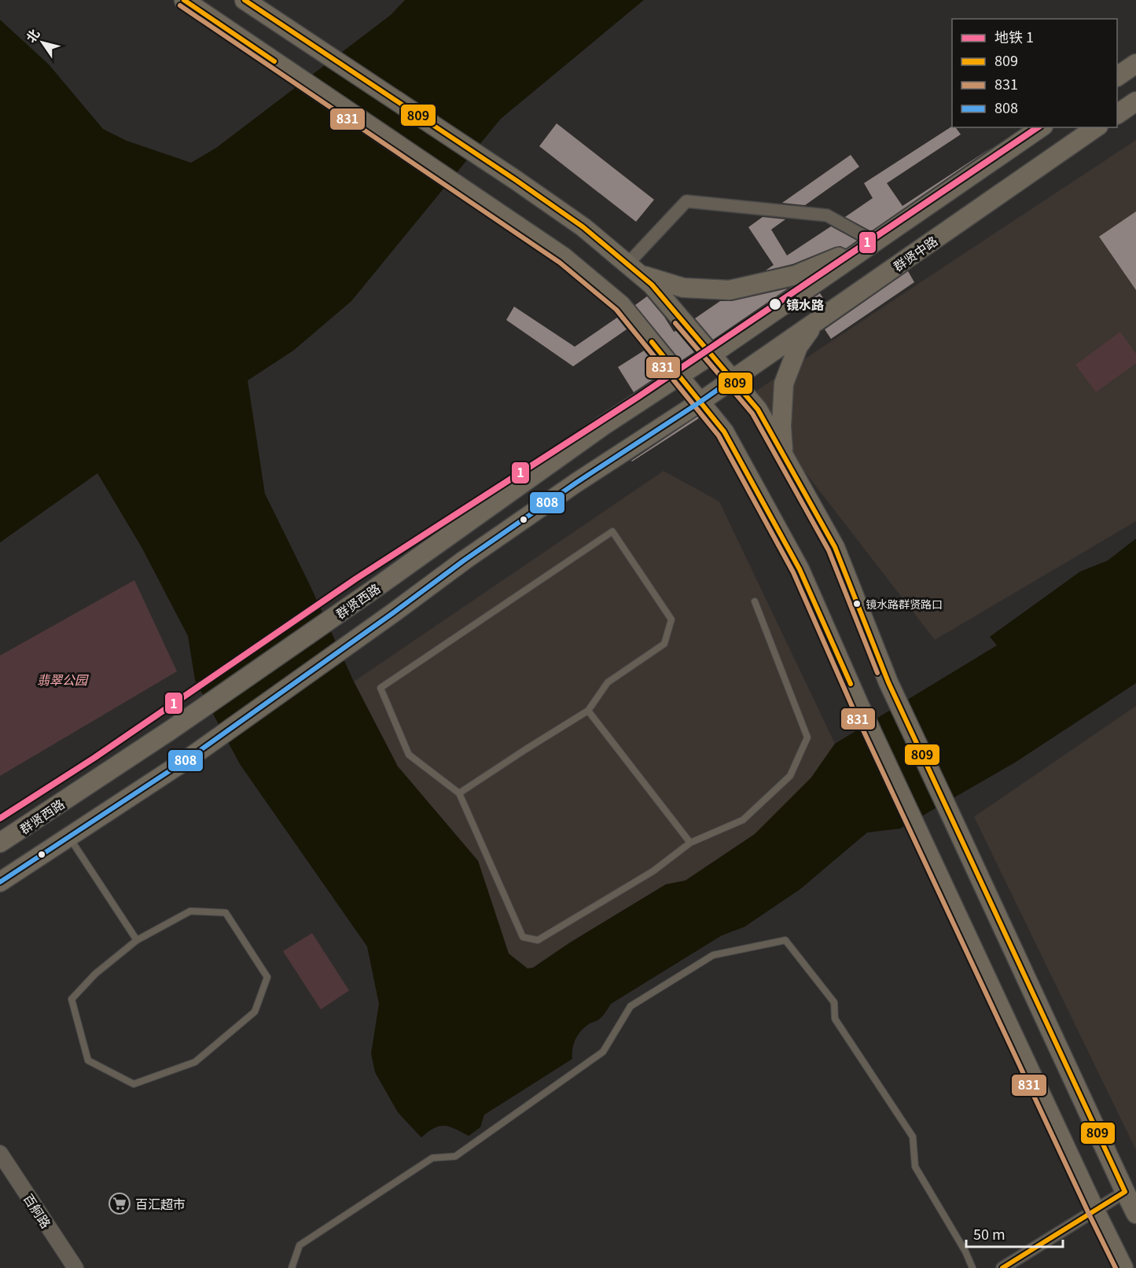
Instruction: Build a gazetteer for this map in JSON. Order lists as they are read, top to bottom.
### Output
{
  "streets": {
    "main road": ["群贤中路", "群贤西路"],
    "street": ["百舸路"]
  },
  "parks": ["翡翠公园"],
  "places": {
    "other": ["镜水路", "镜水路群贤路口"],
    "supermarket": ["百汇超市"]
  },
  "lines": [
    "transit line 809",
    "transit line 831",
    "metro line 1",
    "transit line 808"
  ],
  "legend": [
    "地铁 1",
    "809",
    "831",
    "808"
  ],
  "scale_bar": "50 m",
  "north": "top left"
}
